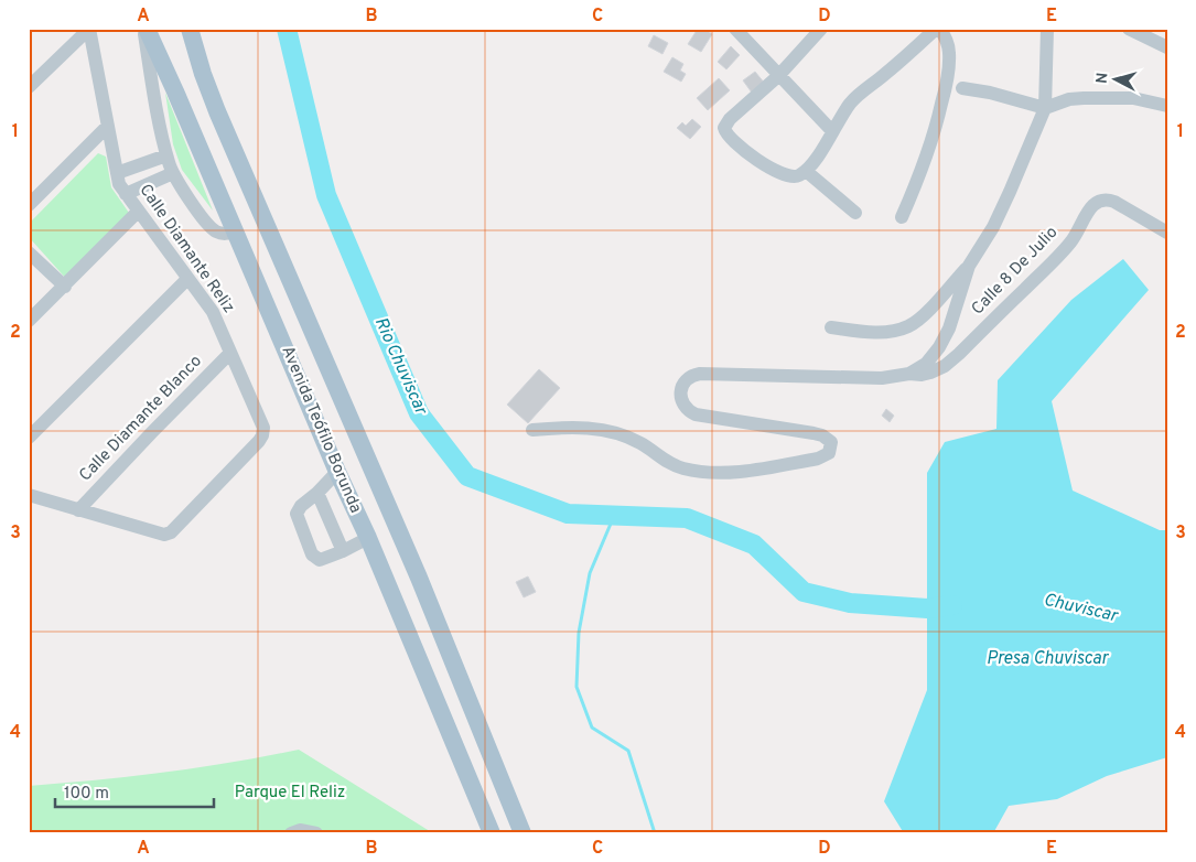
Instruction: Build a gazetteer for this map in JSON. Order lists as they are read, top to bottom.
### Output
{
  "streets": {
    "main road": ["Avenida Teófilo Borunda"],
    "street": ["Calle Diamante Reliz", "Calle 8 De Julio", "Calle Diamante Blanco"]
  },
  "crossings": [
    ["Calle Diamante Reliz", "Calle Diamante Blanco"]
  ],
  "water": ["Rio Chuviscar", "Chuviscar", "Presa Chuviscar"],
  "parks": ["Parque El Reliz"],
  "scale_bar": "100 m",
  "north": "left",
  "grid": {
    "columns": [
      "A",
      "B",
      "C",
      "D",
      "E"
    ],
    "rows": [
      "1",
      "2",
      "3",
      "4"
    ]
  }
}
